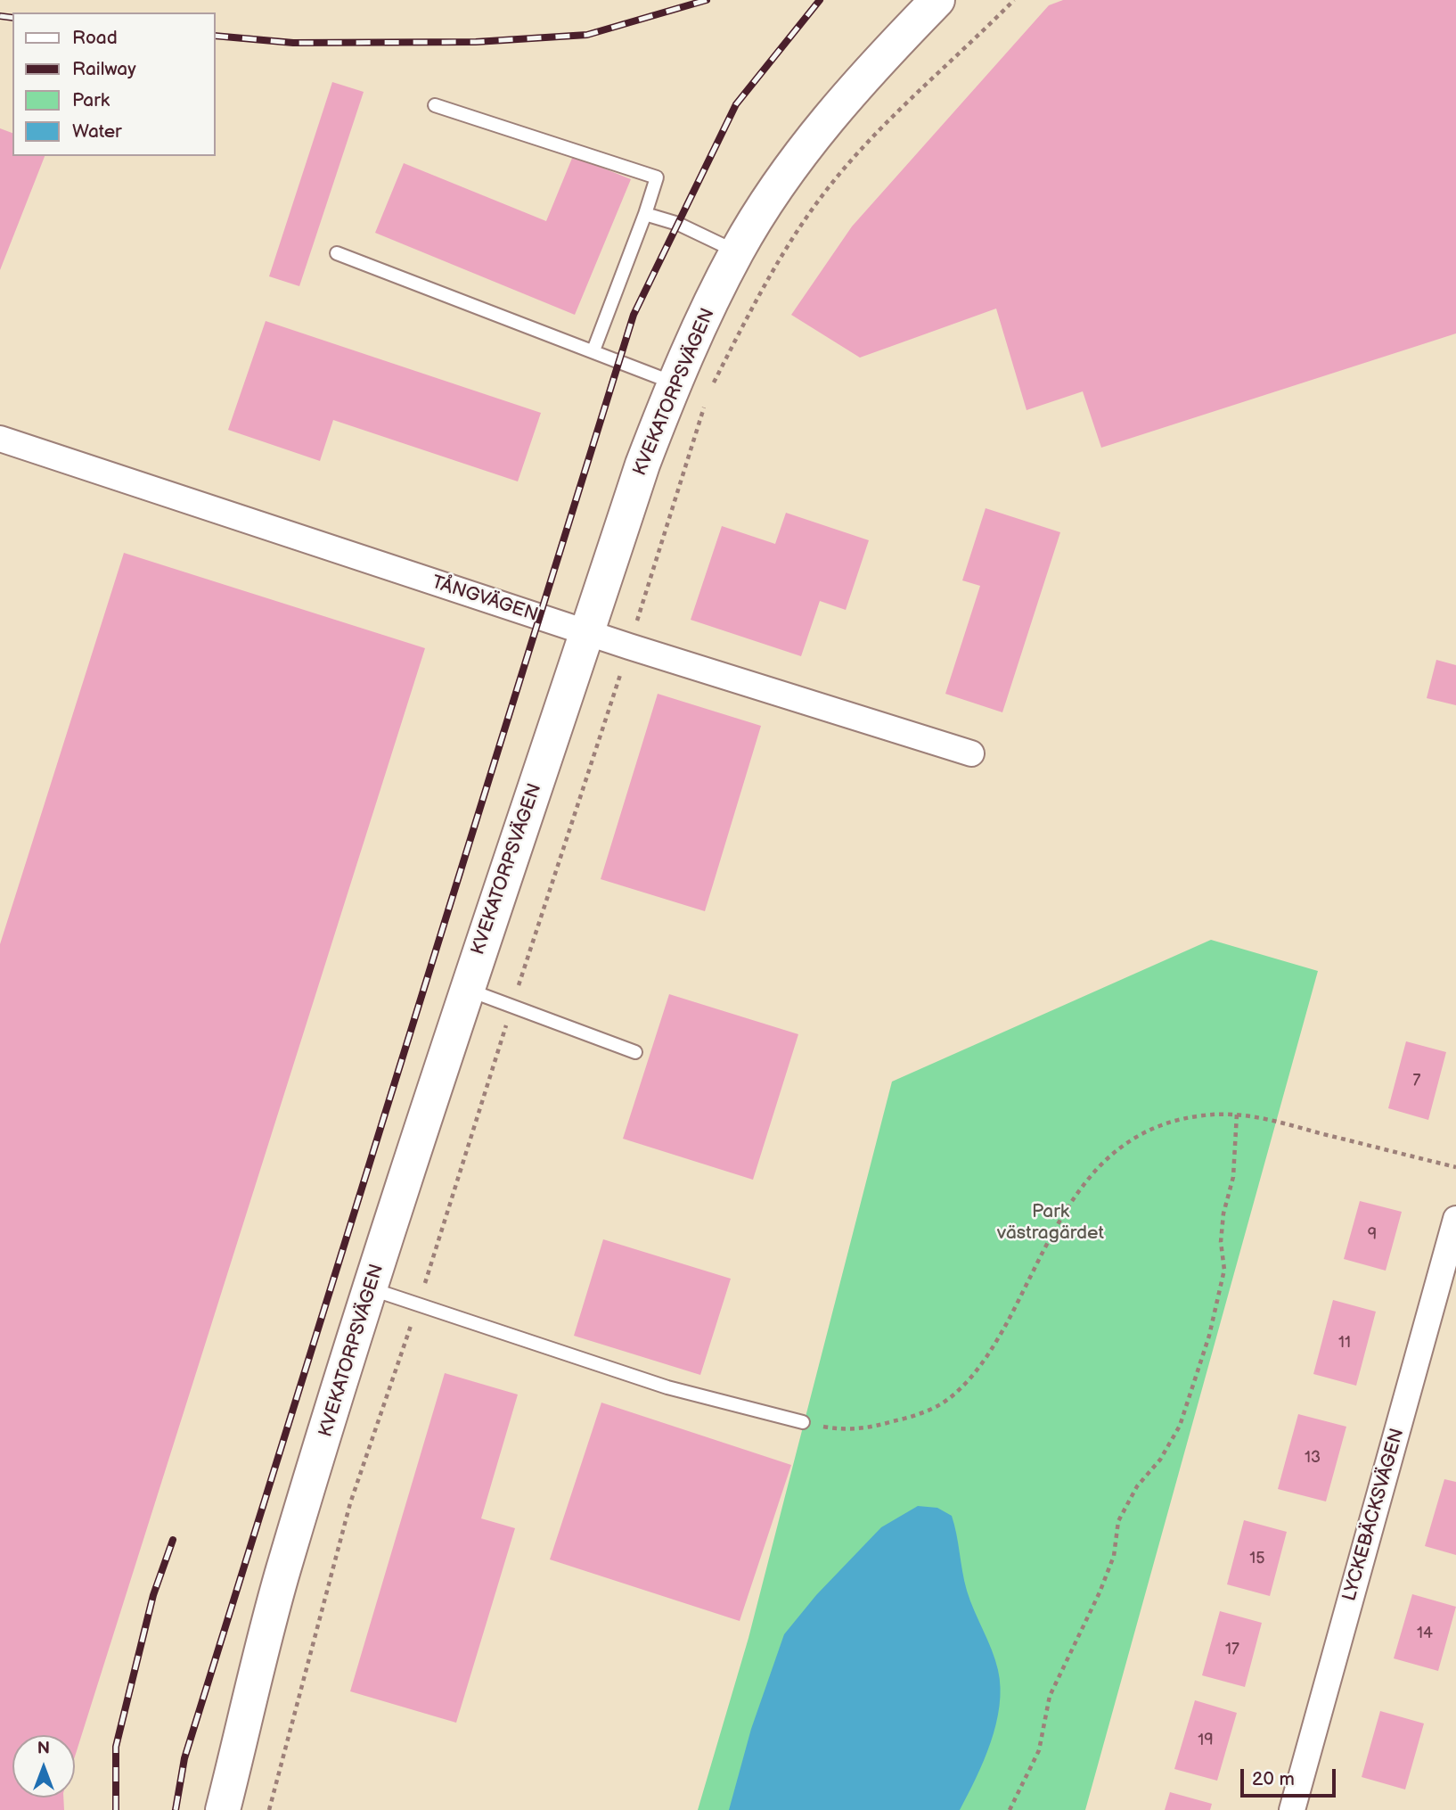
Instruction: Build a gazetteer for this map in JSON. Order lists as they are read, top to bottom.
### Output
{
  "streets": {
    "street": ["KVEKATORPSVÄGEN", "TÅNGVÄGEN", "LYCKEBÄCKSVÄGEN"]
  },
  "crossings": [
    ["KVEKATORPSVÄGEN", "TÅNGVÄGEN"]
  ],
  "parks": ["Park västragärdet"],
  "house_numbers": [
    "7",
    "9",
    "11",
    "13",
    "15",
    "14",
    "17",
    "19"
  ],
  "legend": [
    "Road",
    "Railway",
    "Park",
    "Water"
  ],
  "scale_bar": "20 m",
  "north": "top"
}
